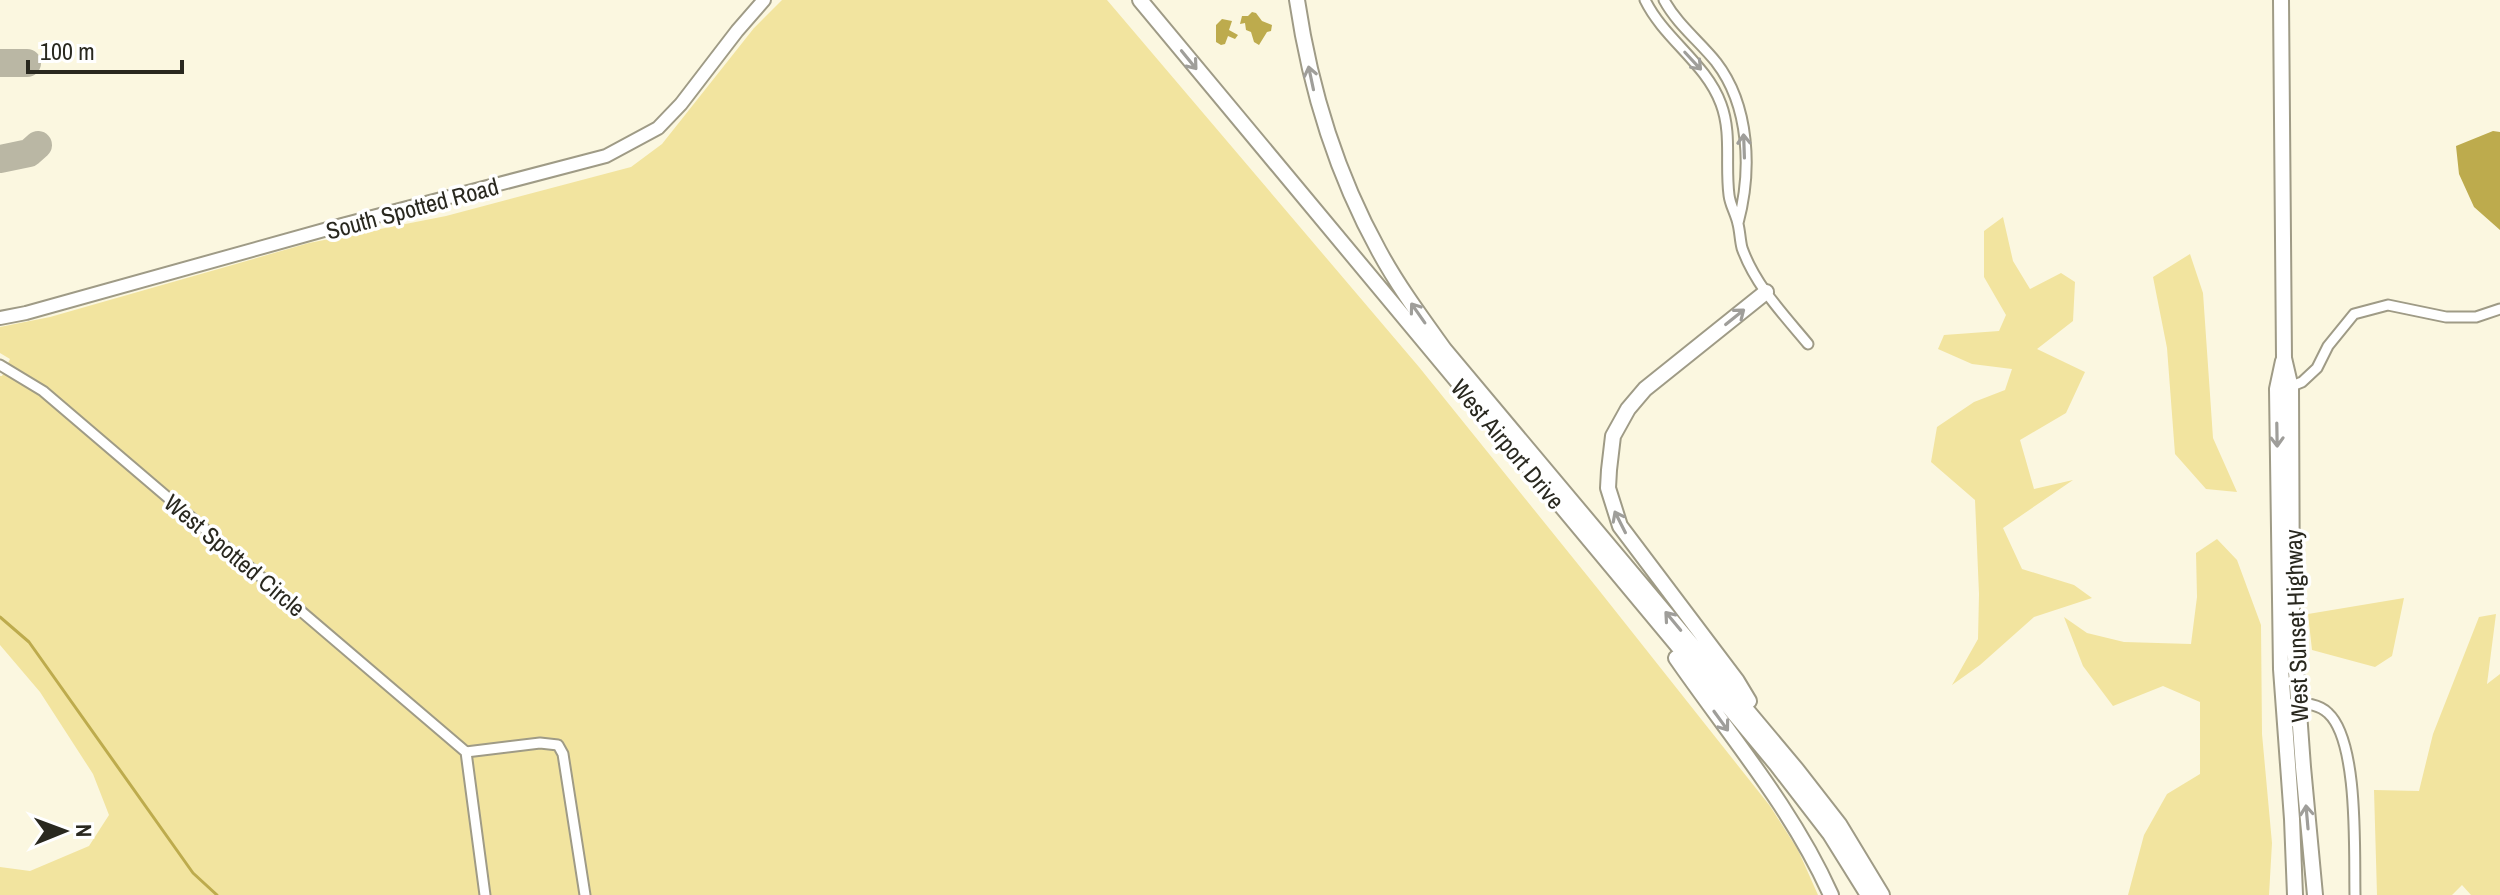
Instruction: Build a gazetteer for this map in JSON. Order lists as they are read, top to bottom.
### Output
{
  "streets": {
    "main road": ["South Spotted Road", "West Airport Drive", "West Sunset Highway"],
    "street": ["West Spotted Circle"]
  },
  "scale_bar": "100 m",
  "north": "right"
}
